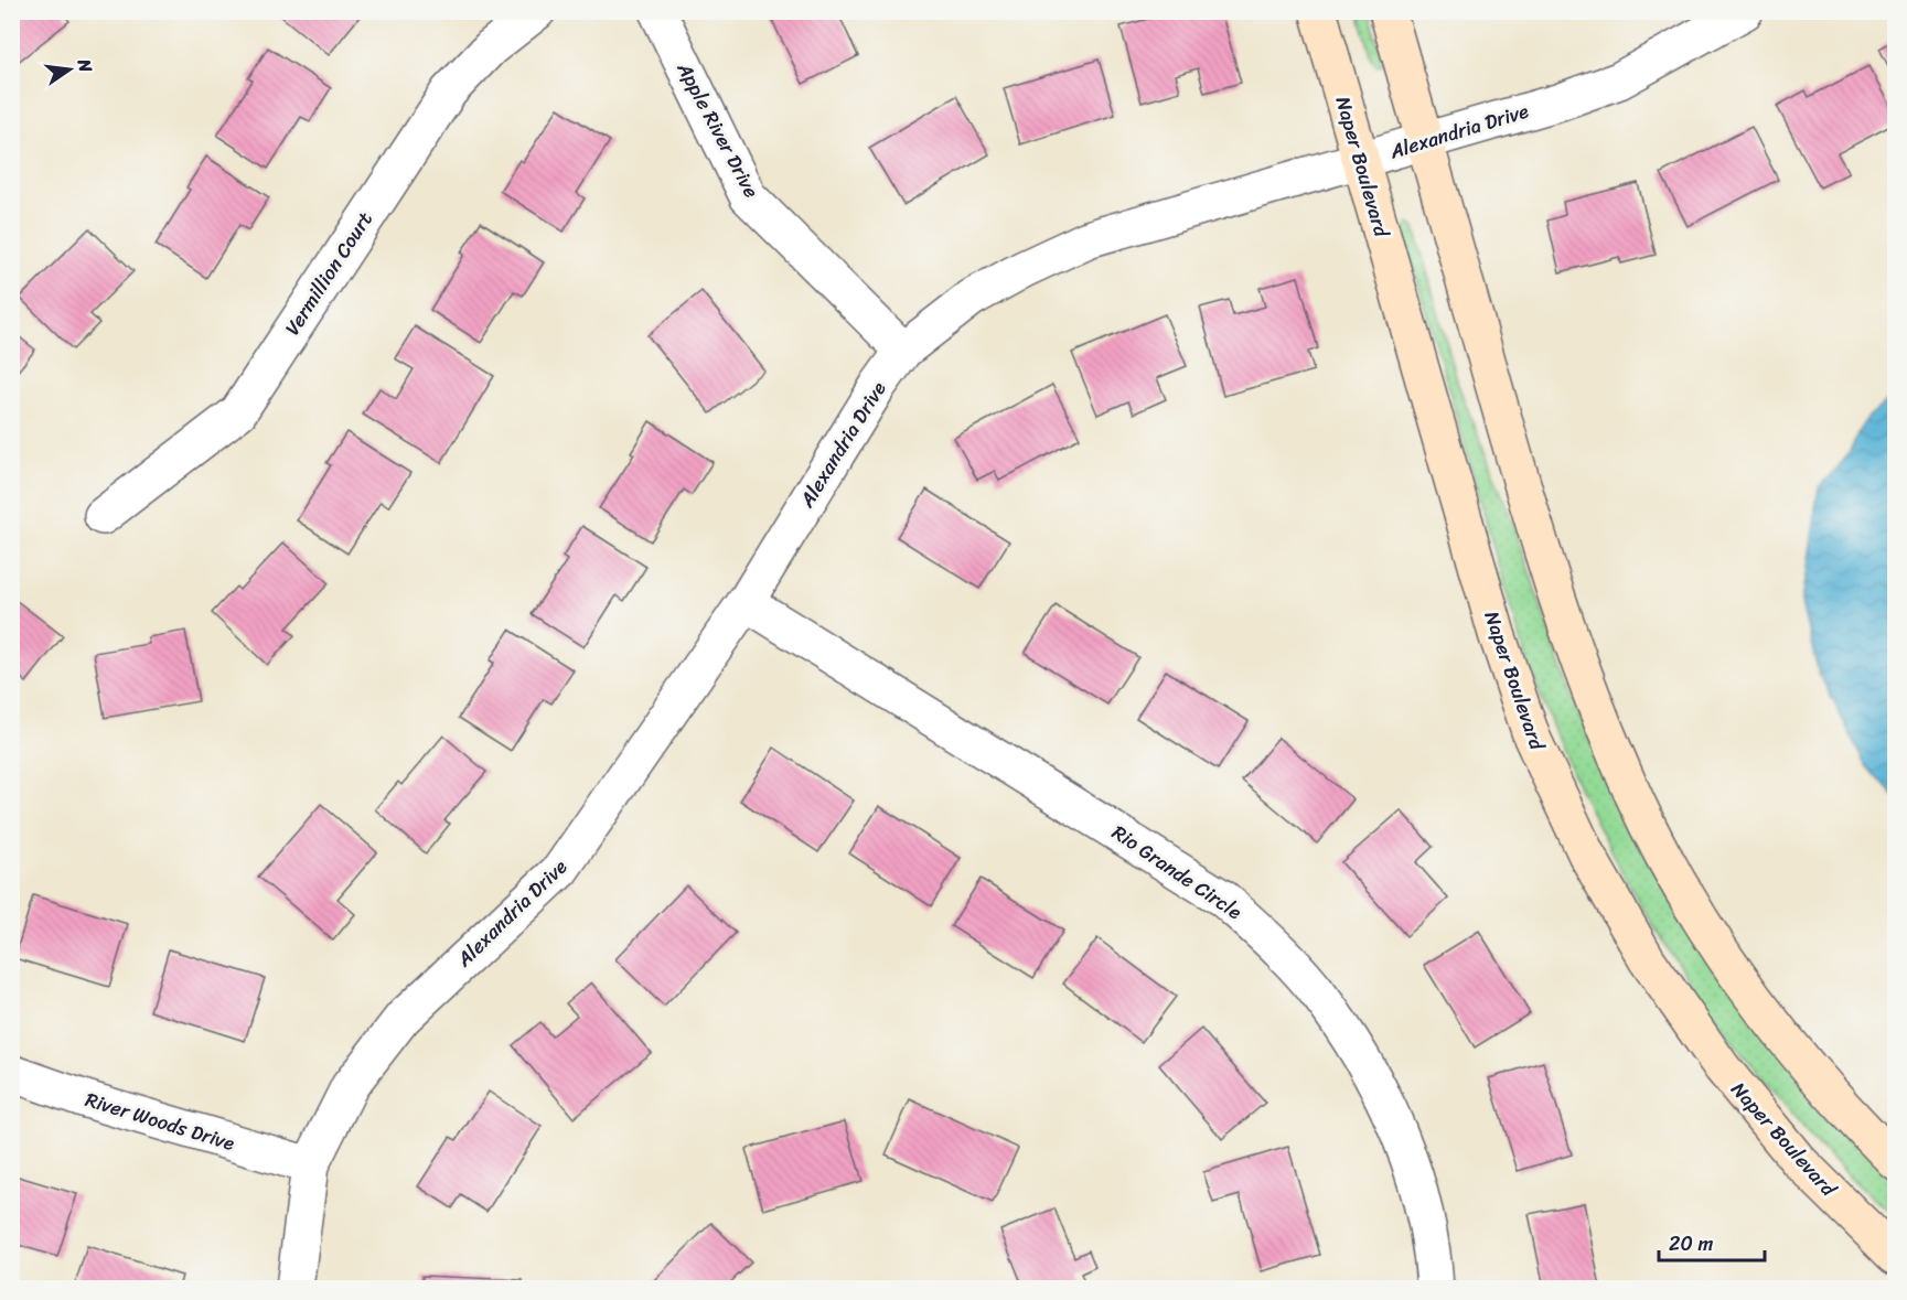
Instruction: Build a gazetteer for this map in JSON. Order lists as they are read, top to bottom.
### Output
{
  "streets": {
    "main road": ["Naper Boulevard"],
    "street": [
      "Apple River Drive",
      "Alexandria Drive",
      "Vermillion Court",
      "Rio Grande Circle",
      "River Woods Drive"
    ]
  },
  "crossings": [
    ["Apple River Drive", "Alexandria Drive"],
    ["Alexandria Drive", "Naper Boulevard"],
    ["Alexandria Drive", "Rio Grande Circle"],
    ["Alexandria Drive", "River Woods Drive"]
  ],
  "scale_bar": "20 m",
  "north": "right"
}
